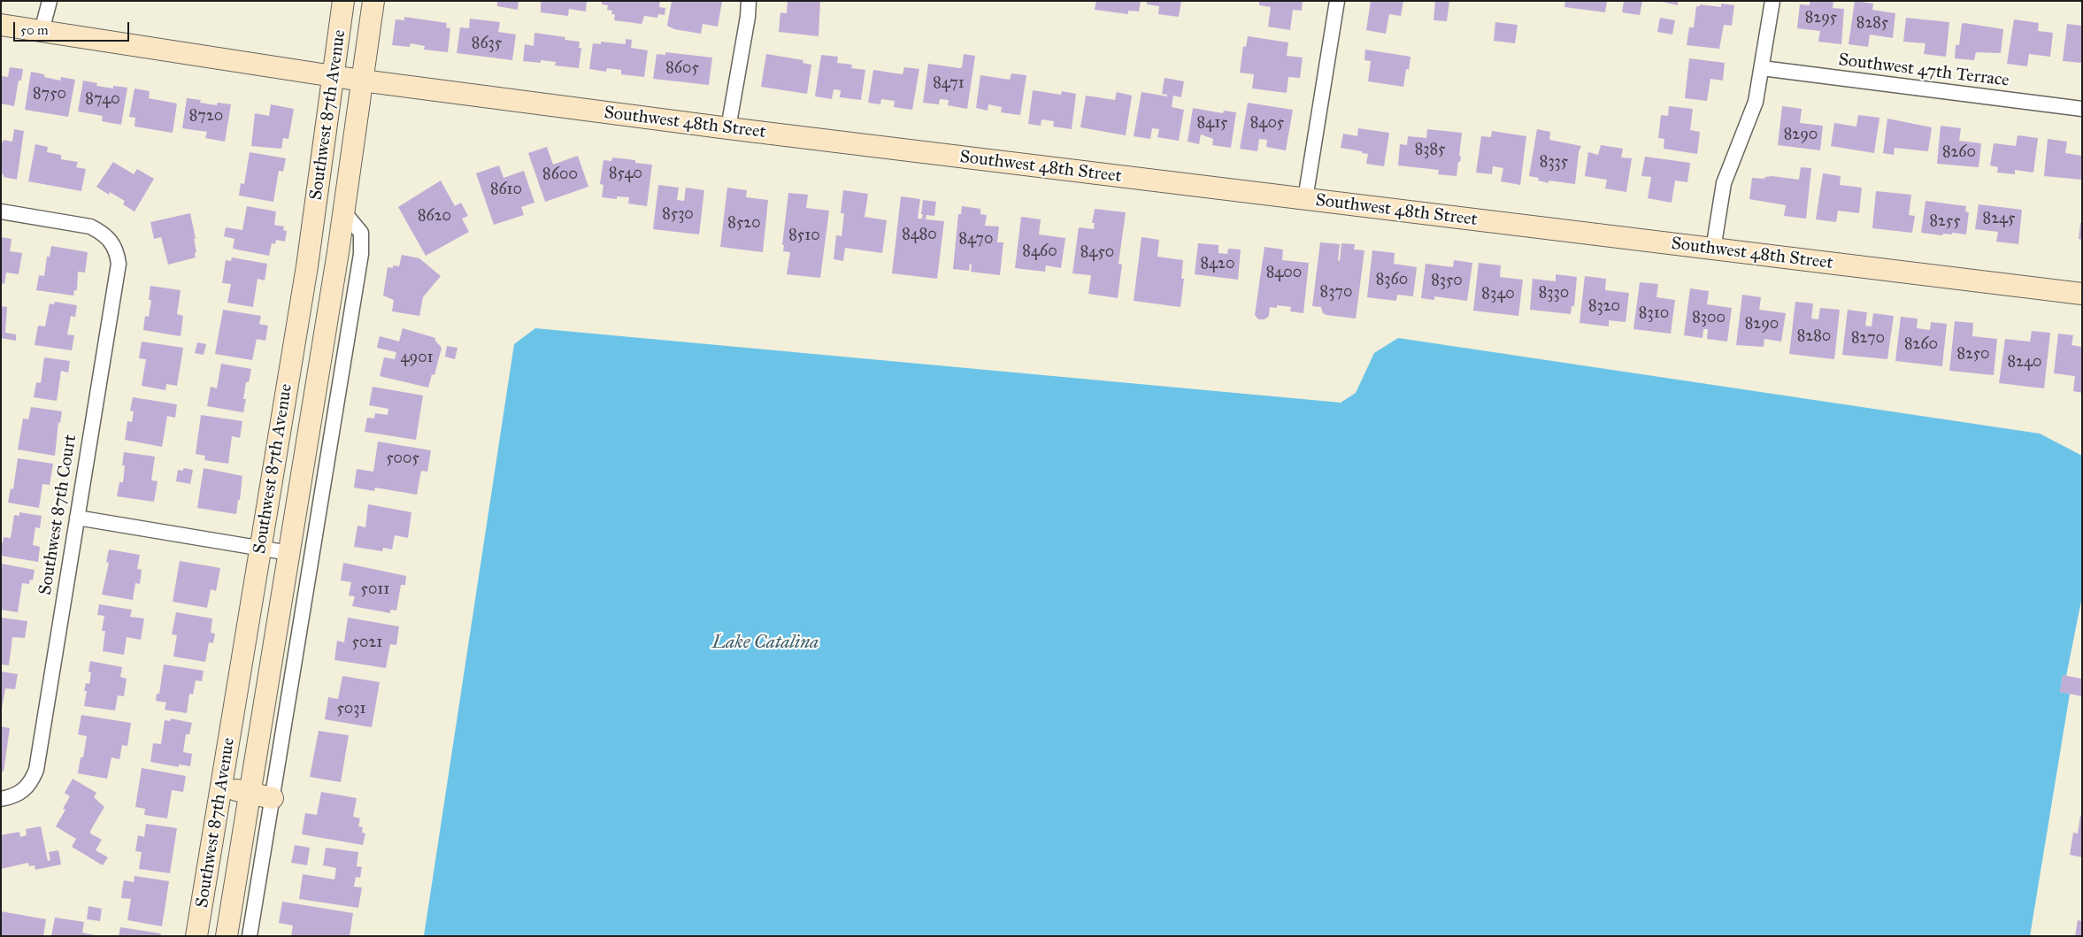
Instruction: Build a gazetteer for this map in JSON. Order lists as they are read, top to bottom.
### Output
{
  "streets": {
    "street": [
      "Southwest 47th Terrace",
      "Southwest 87th Avenue",
      "Southwest 48th Street",
      "Southwest 87th Court"
    ]
  },
  "crossings": [
    ["Southwest 87th Avenue", "Southwest 48th Street"]
  ],
  "water": ["Lake Catalina"],
  "house_numbers": [
    "8295",
    "8285",
    "8635",
    "8605",
    "8471",
    "8750",
    "8740",
    "8720",
    "8415",
    "8405",
    "8290",
    "8385",
    "8260",
    "8335",
    "8540",
    "8600",
    "8610",
    "8530",
    "8620",
    "8245",
    "8255",
    "8520",
    "8480",
    "8510",
    "8470",
    "8460",
    "8450",
    "8420",
    "8400",
    "8360",
    "8350",
    "8370",
    "8330",
    "8340",
    "8320",
    "8310",
    "8300",
    "8290",
    "8280",
    "8270",
    "8260",
    "8250",
    "4901",
    "8240",
    "5005",
    "5011",
    "5021",
    "5031"
  ],
  "scale_bar": "50 m"
}
